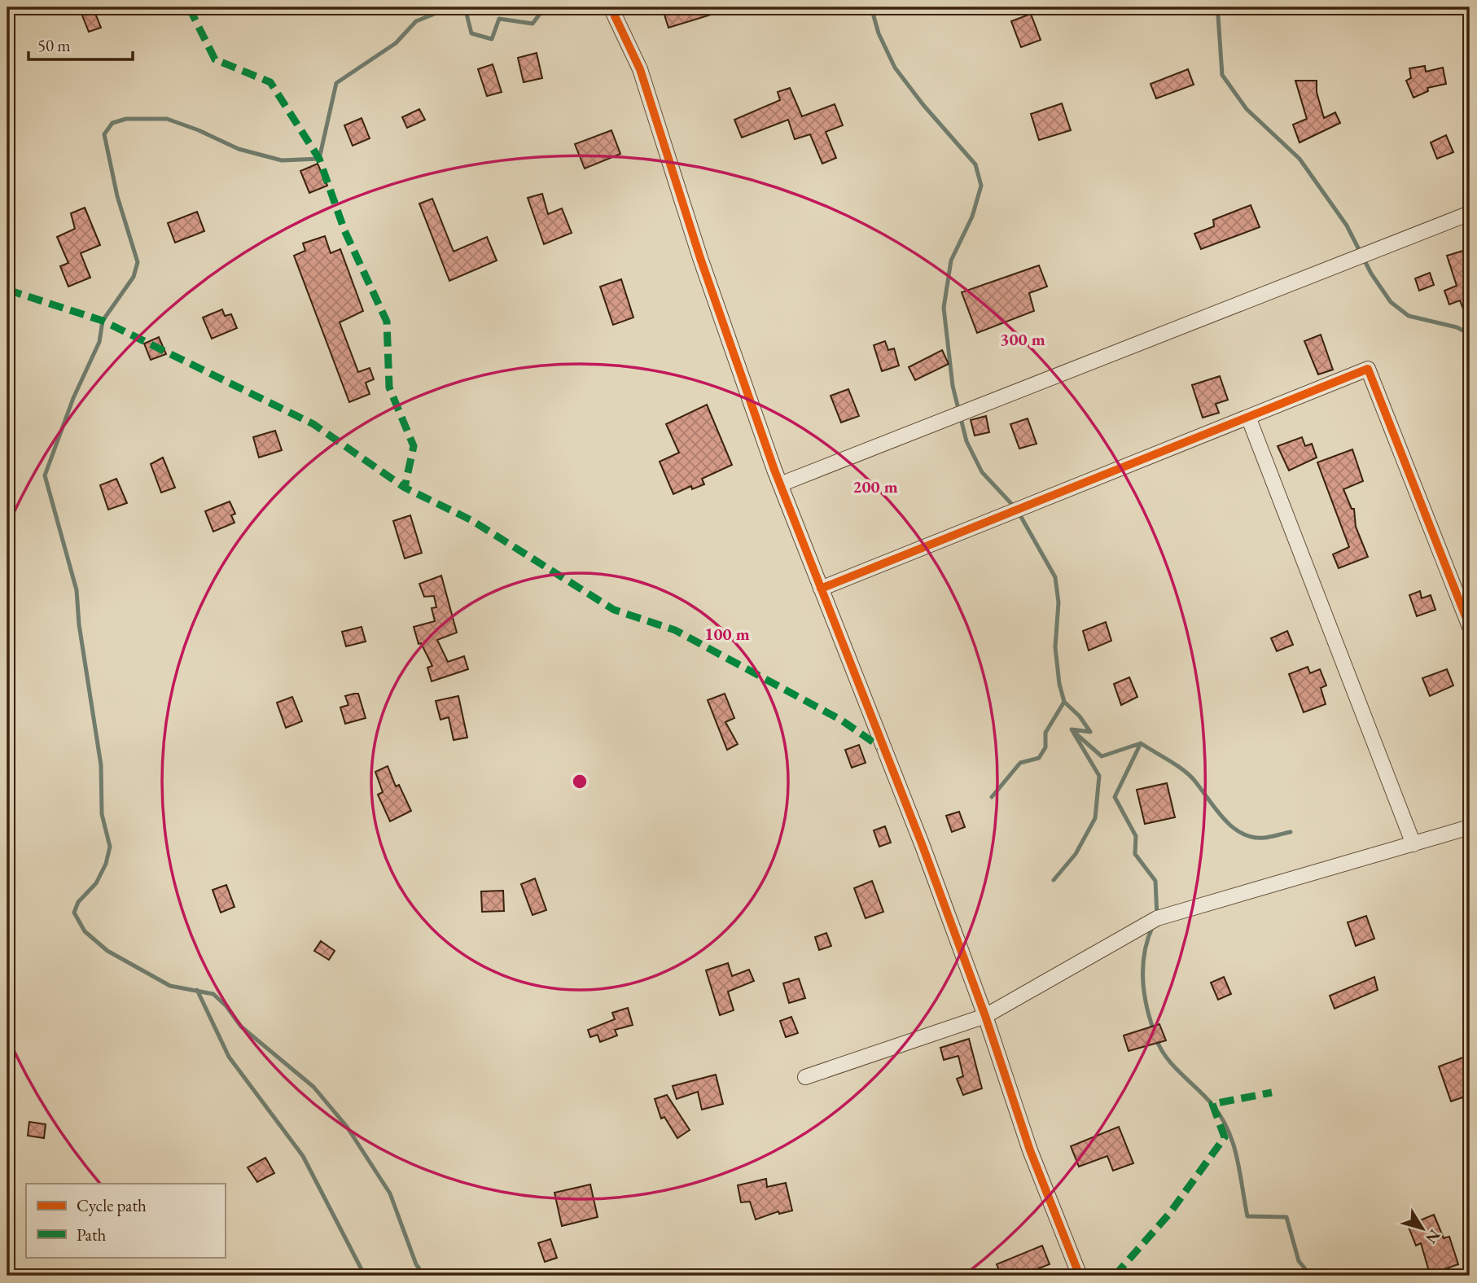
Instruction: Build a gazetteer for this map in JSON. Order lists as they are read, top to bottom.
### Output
{
  "legend": ["Cycle path", "Path"],
  "scale_bar": "50 m",
  "north": "bottom right",
  "rings": ["300 m", "200 m", "100 m"]
}
